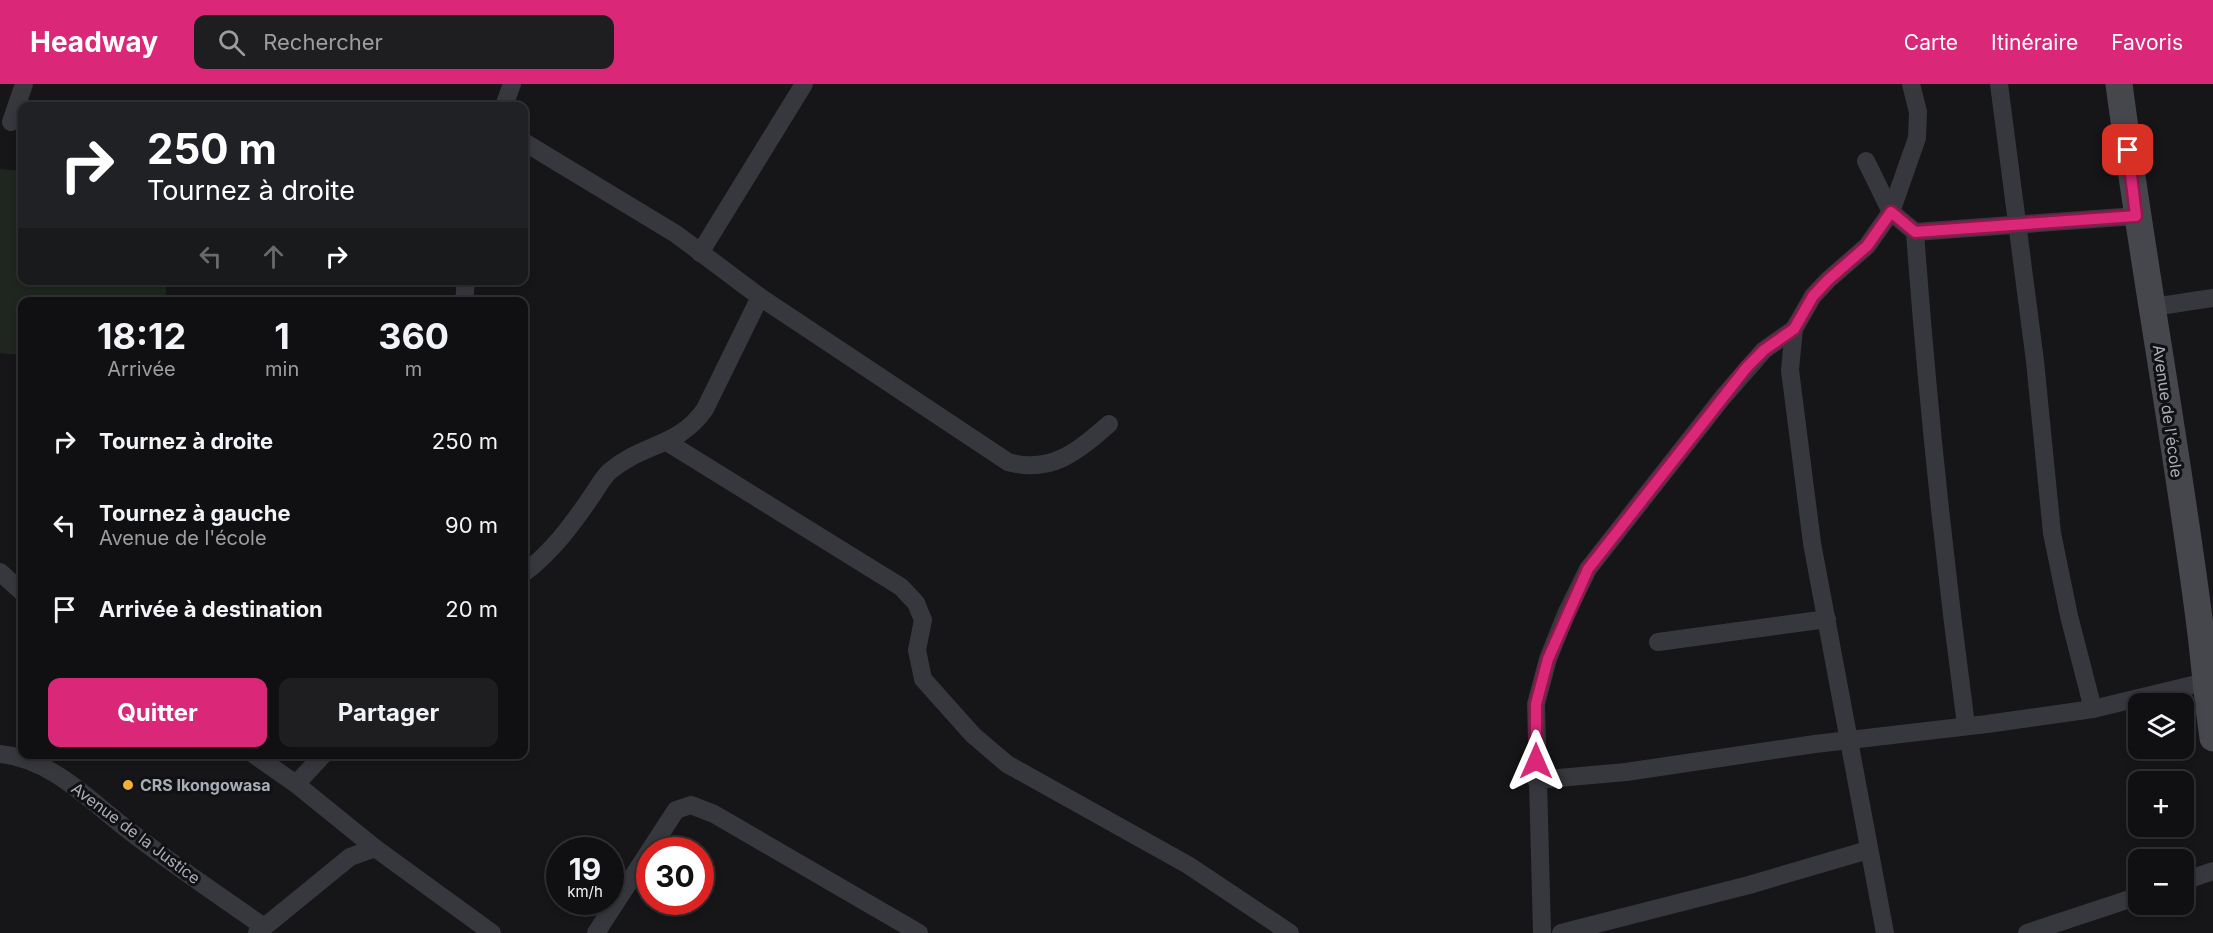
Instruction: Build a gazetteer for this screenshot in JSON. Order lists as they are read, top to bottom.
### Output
{
  "streets": {
    "street": ["Avenue de l'école", "Avenue de la Justice"]
  },
  "places": ["CRS Ikongowasa"],
  "page": {
    "header": "Headway",
    "search": "Rechercher",
    "nav": ["Carte", "Itinéraire", "Favoris"],
    "turn": ["250 m", "Tournez à droite"],
    "eta": [
      "18:12",
      "Arrivée",
      "1",
      "min",
      "360",
      "m"
    ],
    "list": [
      {
        "name": "Tournez à droite",
        "value": "250 m"
      },
      {
        "name": "Tournez à gauche",
        "note": "Avenue de l'école",
        "value": "90 m"
      },
      {
        "name": "Arrivée à destination",
        "value": "20 m"
      }
    ],
    "buttons": ["Quitter", "Partager"],
    "map_buttons": ["+", "−"],
    "speed": "19 km/h",
    "limit": "30"
  }
}
